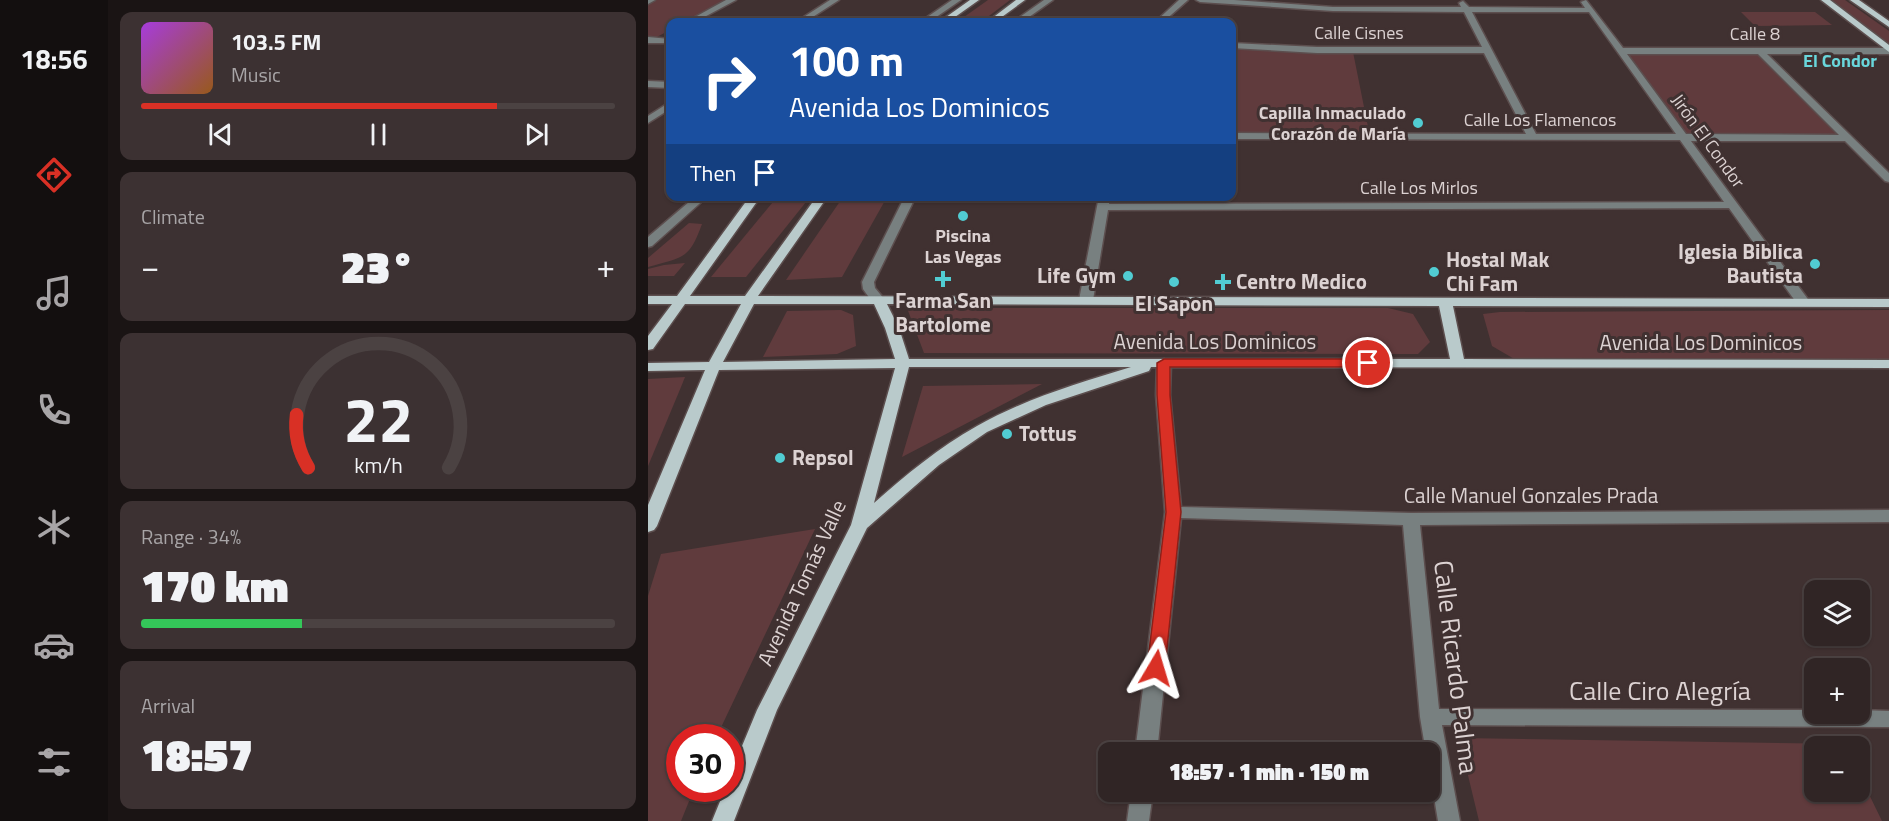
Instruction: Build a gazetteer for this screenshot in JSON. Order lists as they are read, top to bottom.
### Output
{
  "streets": {
    "main road": ["Avenida Los Dominicos", "Avenida Tomás Valle"],
    "street": [
      "Calle Cisnes",
      "Calle 8",
      "Calle Los Flamencos",
      "Jirón El Condor",
      "Calle Los Mirlos",
      "Calle Manuel Gonzales Prada",
      "Calle Ricardo Palma",
      "Calle Ciro Alegría"
    ]
  },
  "crossings": [
    ["Calle 8", "Jirón El Condor"],
    ["Calle Los Flamencos", "Jirón El Condor"],
    ["Jirón El Condor", "Calle Los Mirlos"],
    ["Jirón El Condor", "Avenida Los Dominicos"],
    ["Avenida Los Dominicos", "Avenida Tomás Valle"],
    ["Calle Manuel Gonzales Prada", "Calle Ricardo Palma"],
    ["Calle Ricardo Palma", "Calle Ciro Alegría"]
  ],
  "districts": ["El Condor"],
  "places": {
    "other": [
      "Capilla Inmaculado Corazón de María",
      "Piscina Las Vegas",
      "Iglesia Biblica Bautista",
      "Hostal Mak Chi Fam",
      "Life Gym",
      "El Sapon",
      "Tottus",
      "Repsol"
    ],
    "health": ["Farma San Bartolome", "Centro Medico"]
  },
  "page": {
    "tabs": "18:56",
    "turn": ["100 m", "Avenida Los Dominicos"],
    "song": ["103.5 FM", "Music"],
    "then": "Then",
    "tile": [
      "Climate",
      ["Range · 34%", "170 km"],
      ["Arrival", "18:57"]
    ],
    "heat": ["−", "23°", "+"],
    "map_buttons": ["+", "−"],
    "limit": "30",
    "trip": "18:57 · 1 min · 150 m",
    "gauge": ["22", "km/h"]
  }
}
